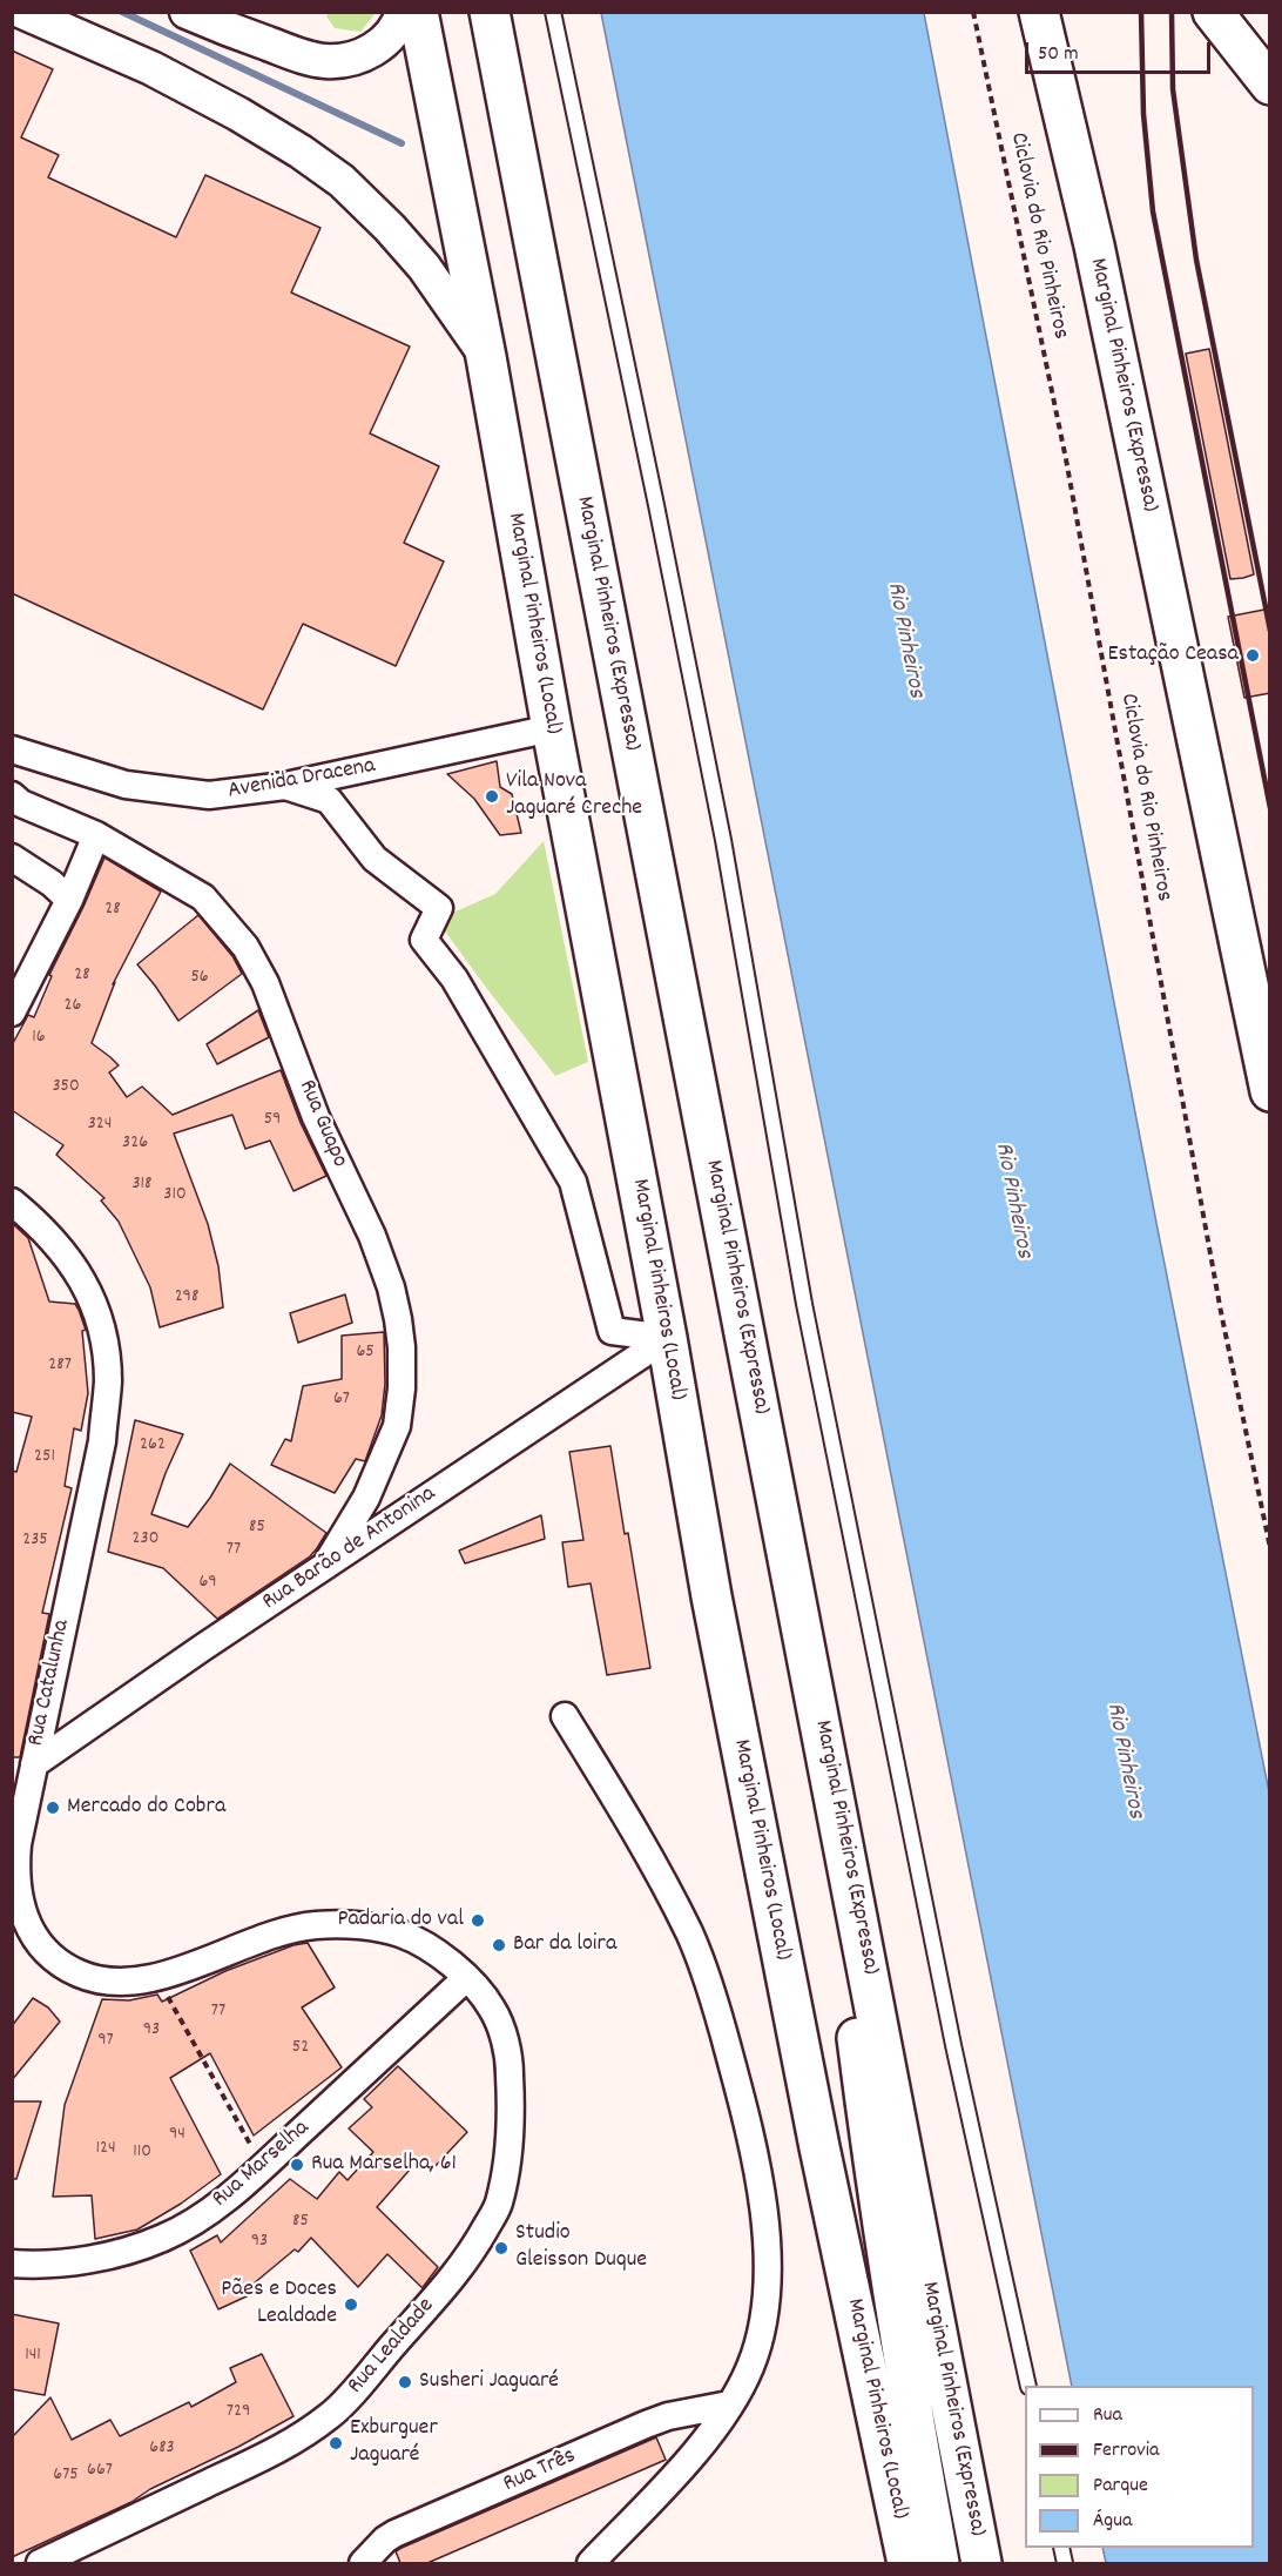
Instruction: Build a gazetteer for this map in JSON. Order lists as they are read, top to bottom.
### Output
{
  "streets": {
    "highway": ["Marginal Pinheiros (Expressa)", "Marginal Pinheiros (Local)"],
    "street": [
      "Avenida Dracena",
      "Rua Guapo",
      "Rua Barão de Antonina",
      "Rua Catalunha",
      "Rua Marselha",
      "Rua Lealdade",
      "Rua Três"
    ],
    "path": ["Ciclovia do Rio Pinheiros"]
  },
  "crossings": [
    ["Marginal Pinheiros (Local)", "Avenida Dracena"],
    ["Marginal Pinheiros (Local)", "Rua Barão de Antonina"],
    ["Rua Guapo", "Rua Barão de Antonina"],
    ["Rua Barão de Antonina", "Rua Catalunha"],
    ["Rua Catalunha", "Rua Marselha"],
    ["Rua Catalunha", "Rua Lealdade"],
    ["Rua Marselha", "Rua Lealdade"]
  ],
  "water": ["Rio Pinheiros"],
  "places": [
    "Estação Ceasa",
    "Vila Nova Jaguaré Creche",
    "Mercado do Cobra",
    "Padaria do val",
    "Bar da loira",
    "Rua Marselha, 61",
    "Studio Gleisson Duque",
    "Pães e Doces Lealdade",
    "Susheri Jaguaré",
    "Exburguer Jaguaré"
  ],
  "house_numbers": [
    "28",
    "28",
    "56",
    "26",
    "16",
    "350",
    "59",
    "324",
    "326",
    "318",
    "310",
    "298",
    "65",
    "287",
    "67",
    "262",
    "251",
    "85",
    "230",
    "235",
    "77",
    "69",
    "77",
    "93",
    "97",
    "52",
    "94",
    "124",
    "110",
    "85",
    "93",
    "141",
    "729",
    "683",
    "667",
    "675"
  ],
  "legend": [
    "Rua",
    "Ferrovia",
    "Parque",
    "Água"
  ],
  "scale_bar": "50 m"
}
